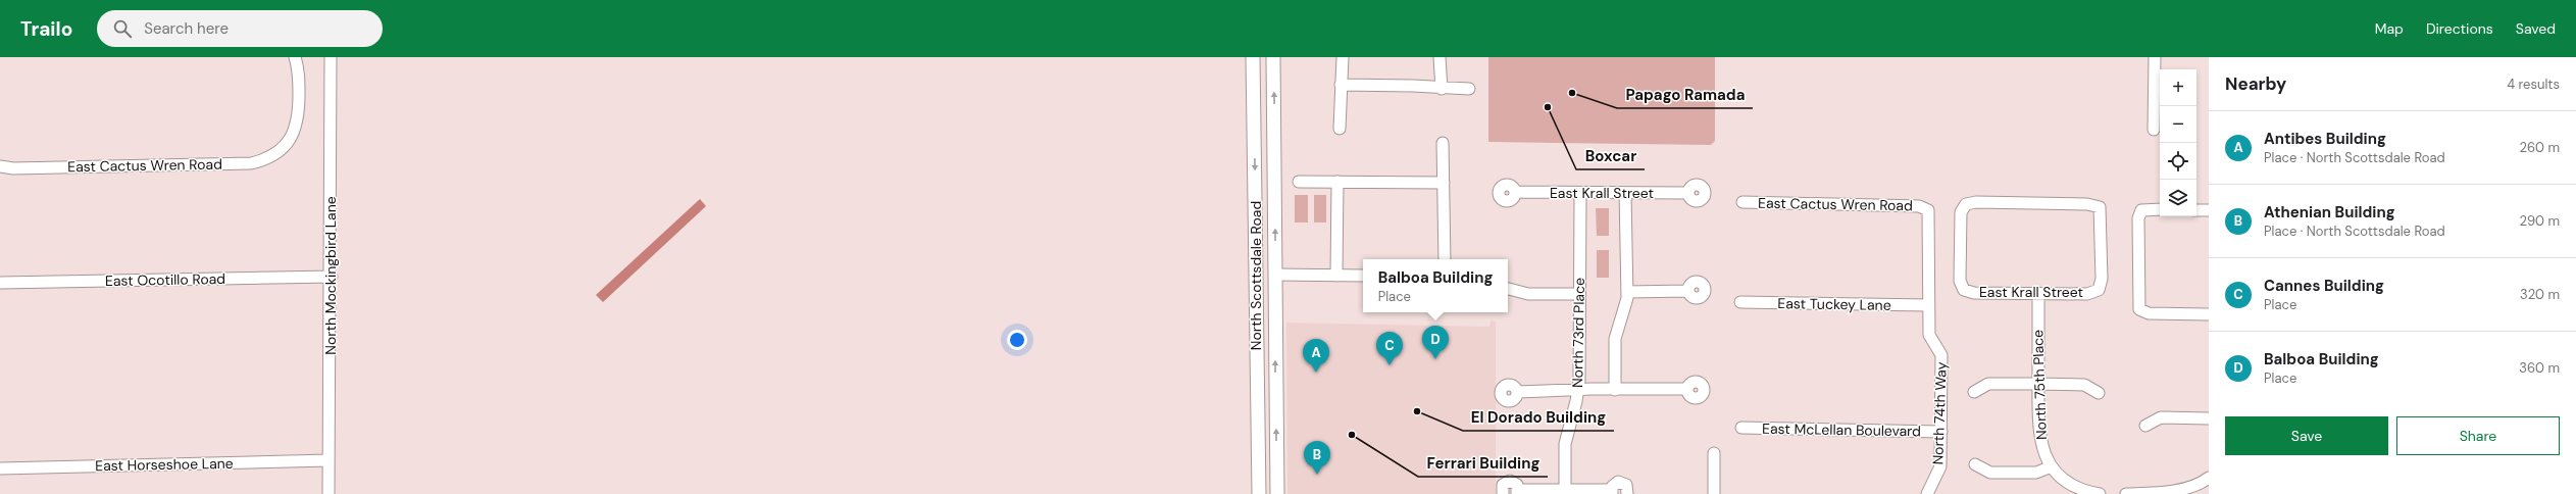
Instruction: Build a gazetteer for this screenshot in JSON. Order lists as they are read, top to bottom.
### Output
{
  "streets": {
    "main road": ["North Scottsdale Road"],
    "street": [
      "East Cactus Wren Road",
      "East Krall Street",
      "North Mockingbird Lane",
      "East Ocotillo Road",
      "East Tuckey Lane",
      "North 73rd Place",
      "North 75th Place",
      "North 74th Way",
      "East McLellan Boulevard",
      "East Horseshoe Lane"
    ]
  },
  "crossings": [
    ["East Cactus Wren Road", "North 74th Way"],
    ["East Krall Street", "North 73rd Place"],
    ["East Krall Street", "North 75th Place"],
    ["North Mockingbird Lane", "East Ocotillo Road"],
    ["North Mockingbird Lane", "East Horseshoe Lane"],
    ["East Tuckey Lane", "North 74th Way"],
    ["North 74th Way", "East McLellan Boulevard"]
  ],
  "places": [
    "Papago Ramada",
    "Boxcar",
    "El Dorado Building",
    "Ferrari Building"
  ],
  "page": {
    "header": "Trailo",
    "search": "Search here",
    "nav": ["Map", "Directions", "Saved"],
    "heading": ["Nearby", "4 results"],
    "map_buttons": ["+", "−"],
    "list": [
      {
        "mark": "A",
        "name": "Antibes Building",
        "note": "Place · North Scottsdale Road",
        "value": "260 m"
      },
      {
        "mark": "B",
        "name": "Athenian Building",
        "note": "Place · North Scottsdale Road",
        "value": "290 m"
      },
      {
        "mark": "C",
        "name": "Cannes Building",
        "note": "Place",
        "value": "320 m"
      },
      {
        "mark": "D",
        "name": "Balboa Building",
        "note": "Place",
        "value": "360 m"
      }
    ],
    "popup": ["Balboa Building", "Place"],
    "pins": [
      "D",
      "C",
      "A",
      "B"
    ],
    "buttons": ["Save", "Share"]
  }
}
